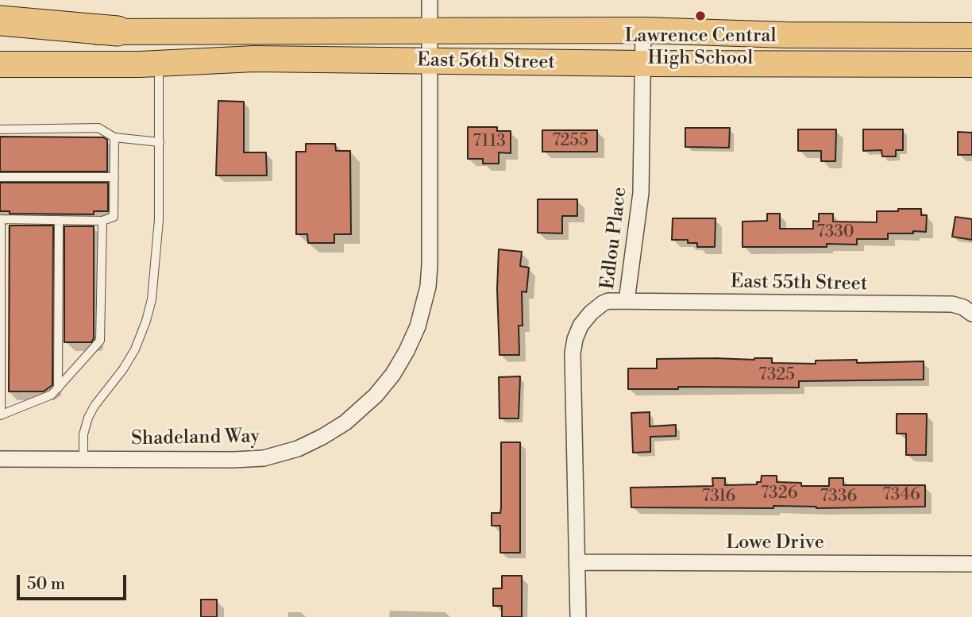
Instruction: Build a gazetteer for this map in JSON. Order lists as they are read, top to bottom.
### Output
{
  "streets": {
    "main road": ["East 56th Street"],
    "street": [
      "Edlou Place",
      "East 55th Street",
      "Shadeland Way",
      "Lowe Drive"
    ]
  },
  "crossings": [
    ["East 56th Street", "Edlou Place"],
    ["East 56th Street", "Shadeland Way"],
    ["Edlou Place", "East 55th Street"],
    ["Edlou Place", "Lowe Drive"]
  ],
  "places": ["Lawrence Central High School"],
  "house_numbers": [
    "7255",
    "7113",
    "7330",
    "7325",
    "7326",
    "7346",
    "7316",
    "7336"
  ],
  "scale_bar": "50 m"
}
